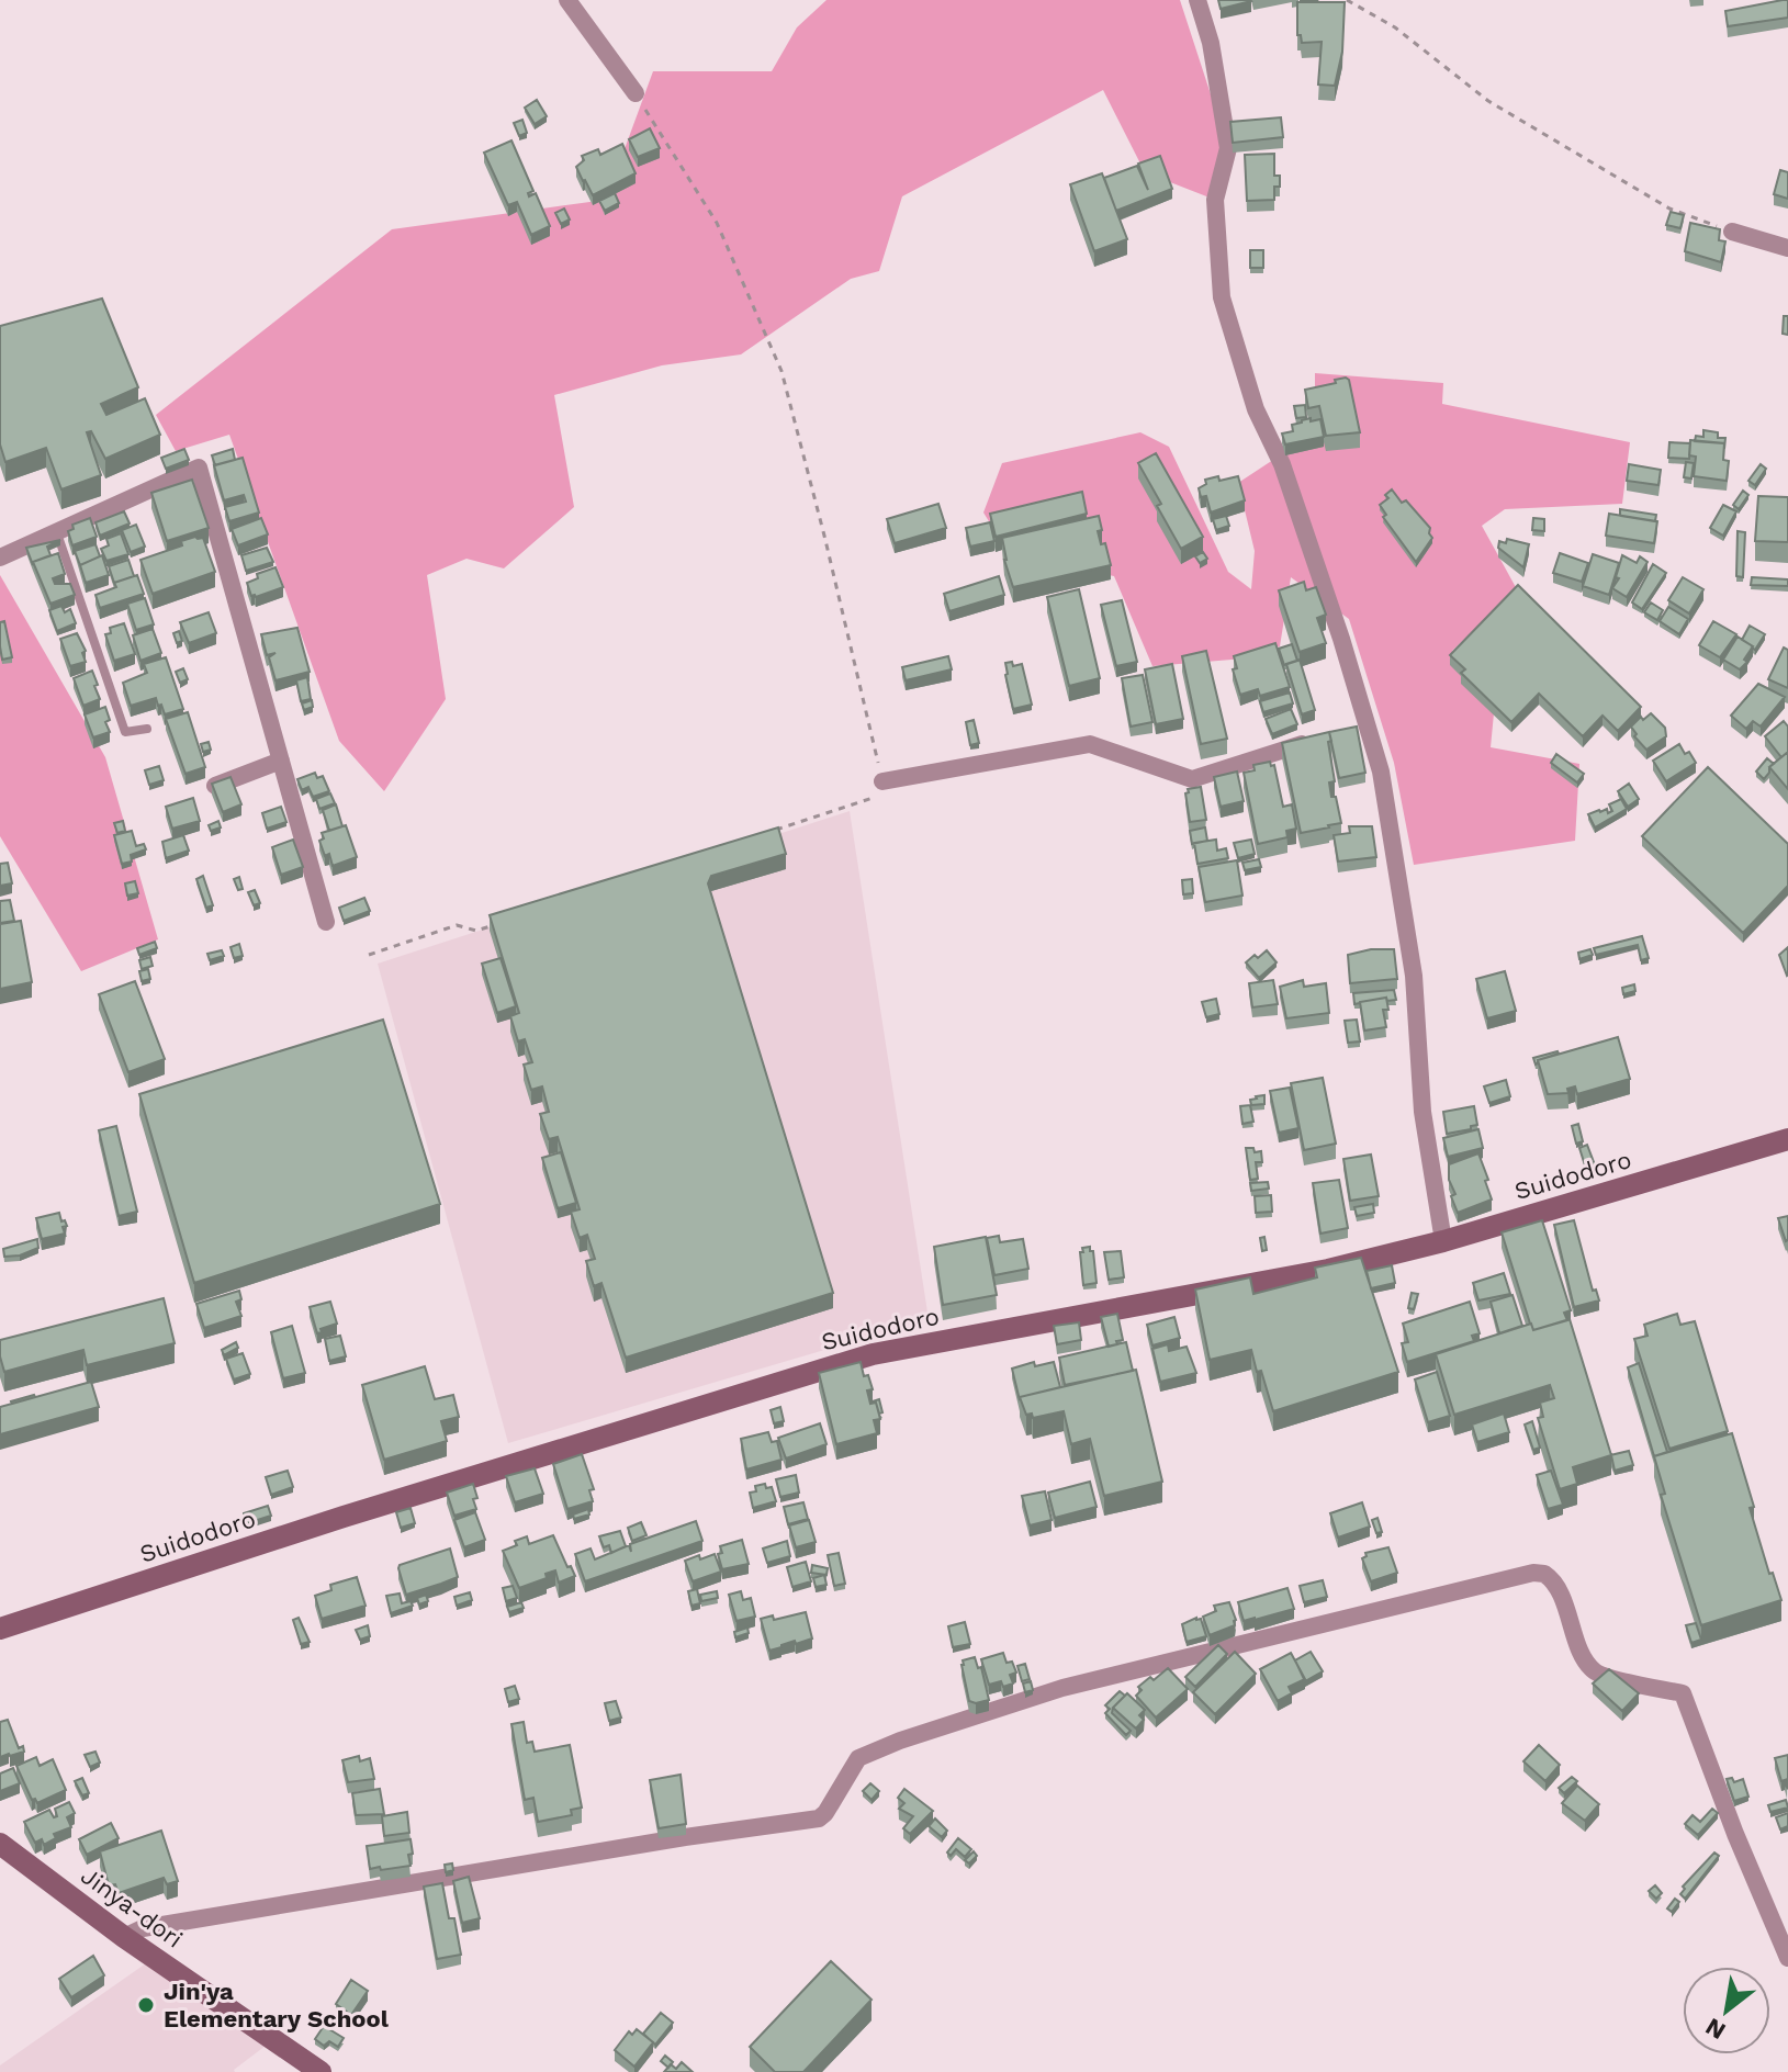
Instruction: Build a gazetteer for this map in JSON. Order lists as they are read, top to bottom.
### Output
{
  "streets": {
    "street": ["Suidodoro", "Jinya-dori"]
  },
  "places": ["Jin'ya Elementary School"],
  "north": "bottom left"
}
